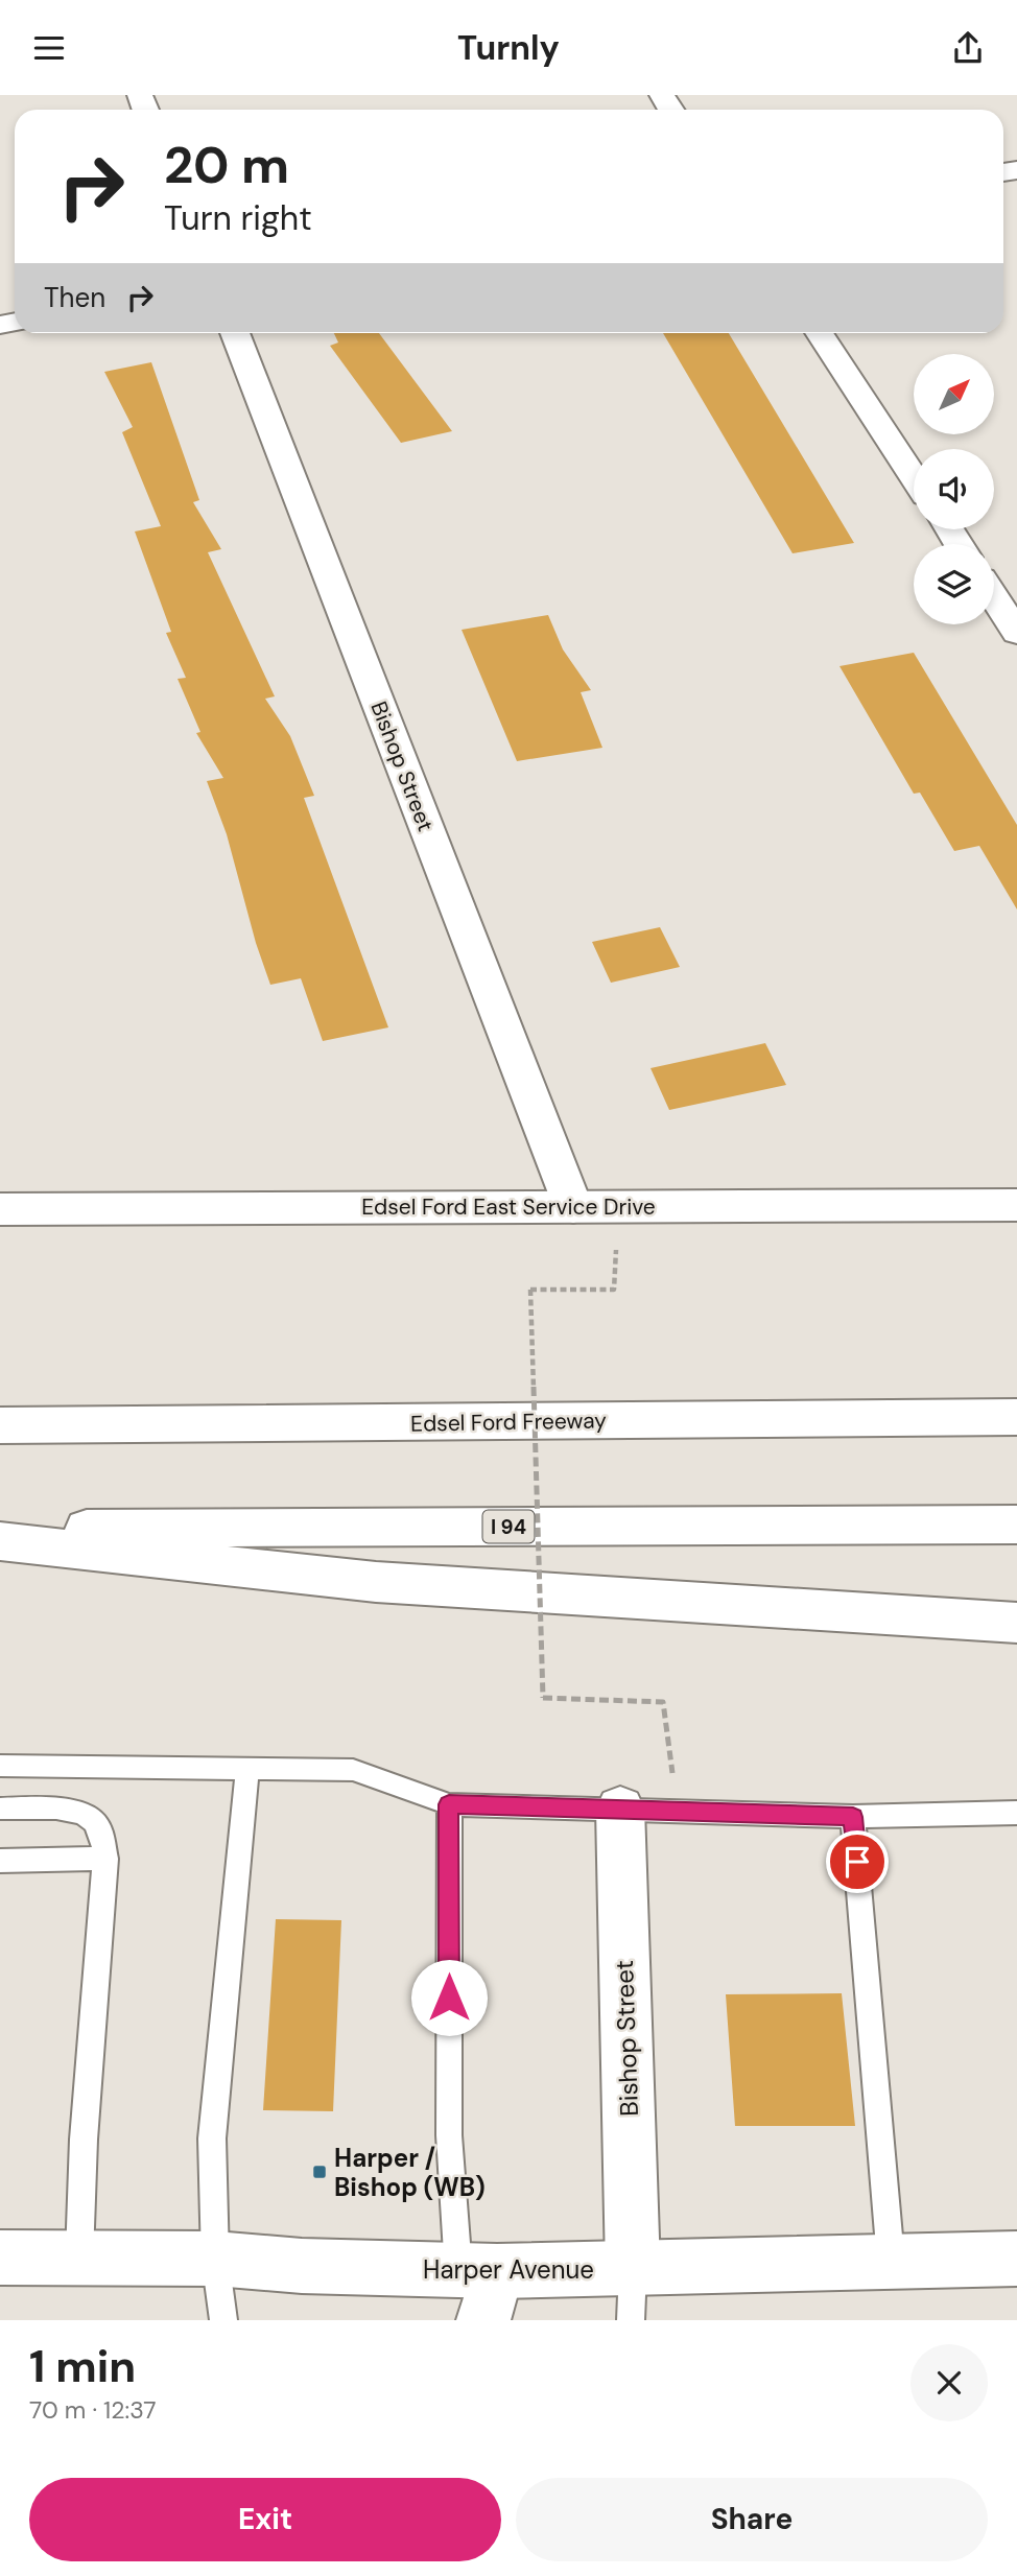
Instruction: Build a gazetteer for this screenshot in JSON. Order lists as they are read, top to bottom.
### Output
{
  "streets": {
    "main road": [
      "Bishop Street",
      "Edsel Ford East Service Drive",
      "Edsel Ford Freeway",
      "I 94",
      "Harper Avenue"
    ]
  },
  "crossings": [
    ["Bishop Street", "Edsel Ford East Service Drive"],
    ["Bishop Street", "Harper Avenue"]
  ],
  "places": {
    "transit": ["Harper / Bishop (WB)"]
  },
  "north": "top right",
  "page": {
    "header": "Turnly",
    "turn": ["20 m", "Turn right"],
    "then": "Then",
    "heading": ["1 min", "70 m · 12:37"],
    "buttons": ["Exit", "Share"]
  }
}
